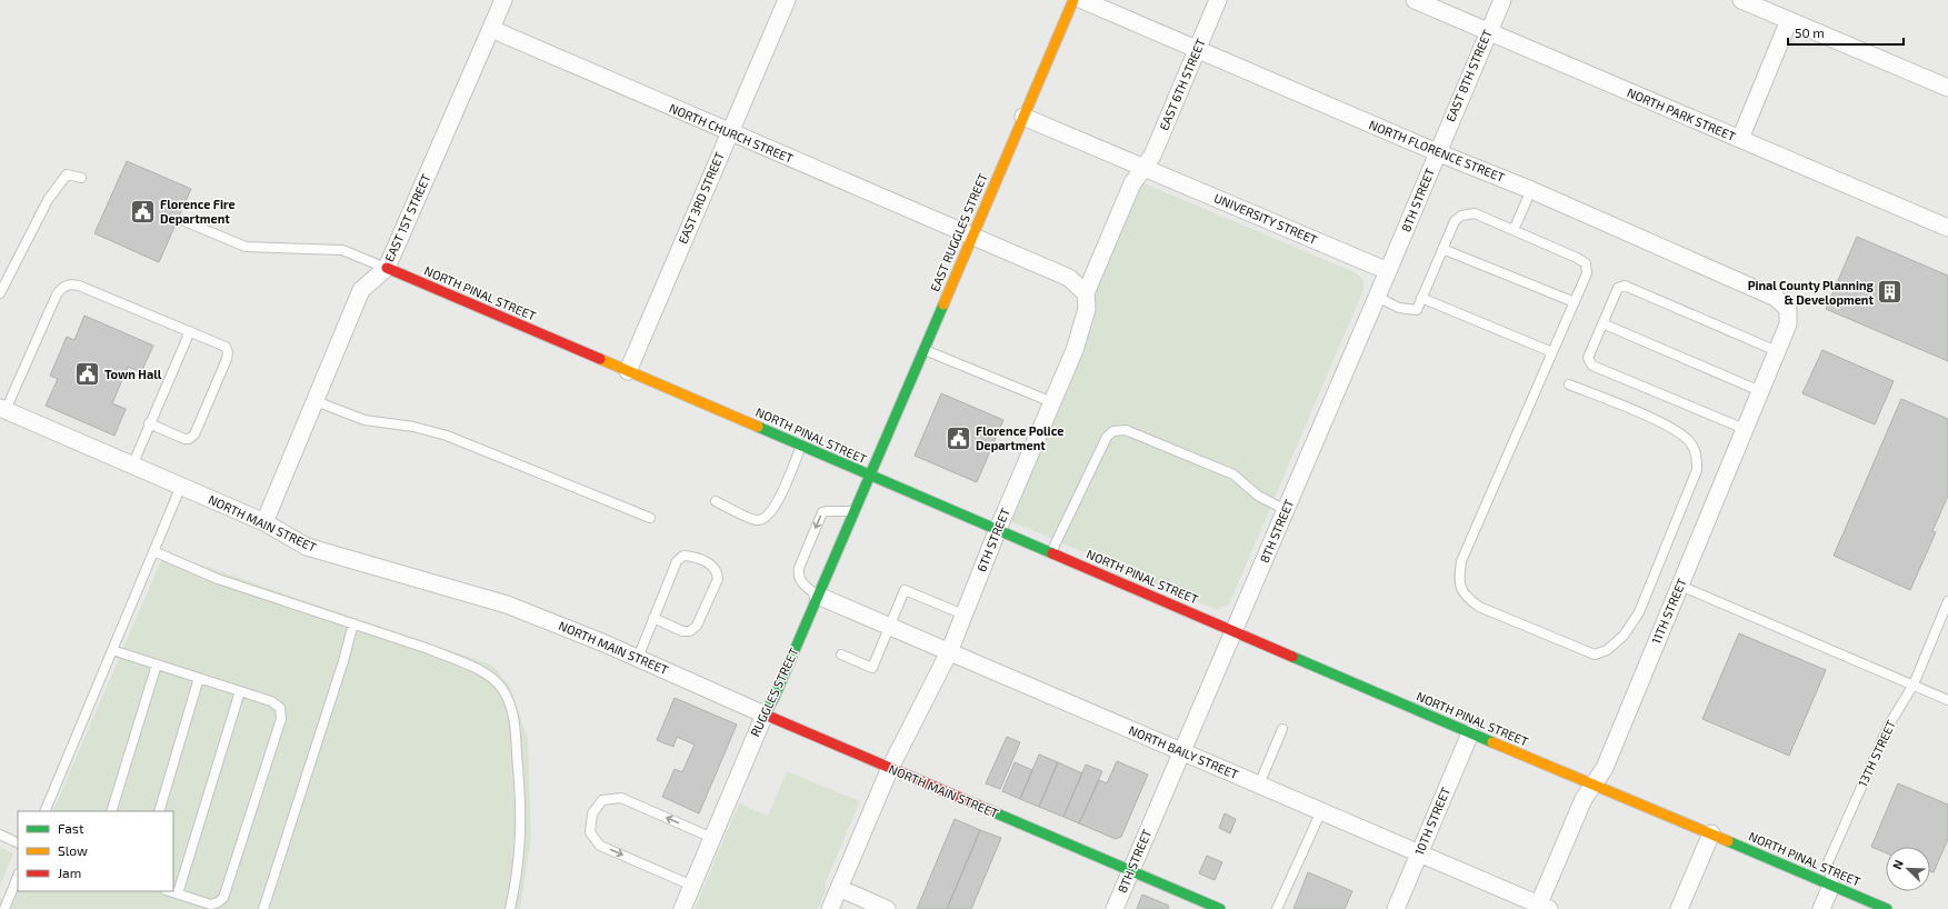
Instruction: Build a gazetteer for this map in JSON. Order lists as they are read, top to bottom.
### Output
{
  "streets": {
    "street": [
      "EAST 8TH STREET",
      "EAST 6TH STREET",
      "NORTH PARK STREET",
      "NORTH CHURCH STREET",
      "NORTH FLORENCE STREET",
      "EAST 3RD STREET",
      "8TH STREET",
      "EAST 1ST STREET",
      "UNIVERSITY STREET",
      "EAST RUGGLES STREET",
      "NORTH PINAL STREET",
      "NORTH MAIN STREET",
      "6TH STREET",
      "11TH STREET",
      "RUGGLES STREET",
      "NORTH BAILY STREET",
      "13TH STREET",
      "10TH STREET"
    ]
  },
  "crossings": [
    ["EAST 8TH STREET", "NORTH PARK STREET"],
    ["EAST 8TH STREET", "NORTH FLORENCE STREET"],
    ["EAST 8TH STREET", "8TH STREET"],
    ["EAST 6TH STREET", "NORTH FLORENCE STREET"],
    ["EAST 6TH STREET", "UNIVERSITY STREET"],
    ["EAST 6TH STREET", "6TH STREET"],
    ["NORTH CHURCH STREET", "EAST 3RD STREET"],
    ["NORTH CHURCH STREET", "EAST 1ST STREET"],
    ["NORTH CHURCH STREET", "EAST RUGGLES STREET"],
    ["NORTH CHURCH STREET", "6TH STREET"],
    ["NORTH FLORENCE STREET", "8TH STREET"],
    ["NORTH FLORENCE STREET", "11TH STREET"],
    ["EAST 3RD STREET", "NORTH PINAL STREET"],
    ["8TH STREET", "UNIVERSITY STREET"],
    ["8TH STREET", "NORTH PINAL STREET"],
    ["8TH STREET", "NORTH MAIN STREET"],
    ["8TH STREET", "NORTH BAILY STREET"],
    ["EAST 1ST STREET", "NORTH PINAL STREET"],
    ["EAST 1ST STREET", "NORTH MAIN STREET"],
    ["UNIVERSITY STREET", "EAST RUGGLES STREET"],
    ["UNIVERSITY STREET", "6TH STREET"],
    ["EAST RUGGLES STREET", "NORTH PINAL STREET"],
    ["EAST RUGGLES STREET", "RUGGLES STREET"],
    ["NORTH PINAL STREET", "6TH STREET"],
    ["NORTH PINAL STREET", "11TH STREET"],
    ["NORTH PINAL STREET", "RUGGLES STREET"],
    ["NORTH PINAL STREET", "13TH STREET"],
    ["NORTH PINAL STREET", "10TH STREET"],
    ["NORTH MAIN STREET", "6TH STREET"],
    ["NORTH MAIN STREET", "RUGGLES STREET"],
    ["6TH STREET", "NORTH BAILY STREET"],
    ["11TH STREET", "NORTH BAILY STREET"],
    ["RUGGLES STREET", "NORTH BAILY STREET"],
    ["NORTH BAILY STREET", "10TH STREET"]
  ],
  "places": {
    "public building": ["Florence Fire Department", "Town Hall", "Florence Police Department"],
    "building": ["Pinal County Planning & Development"]
  },
  "legend": ["Fast", "Slow", "Jam"],
  "scale_bar": "50 m",
  "north": "top left"
}
